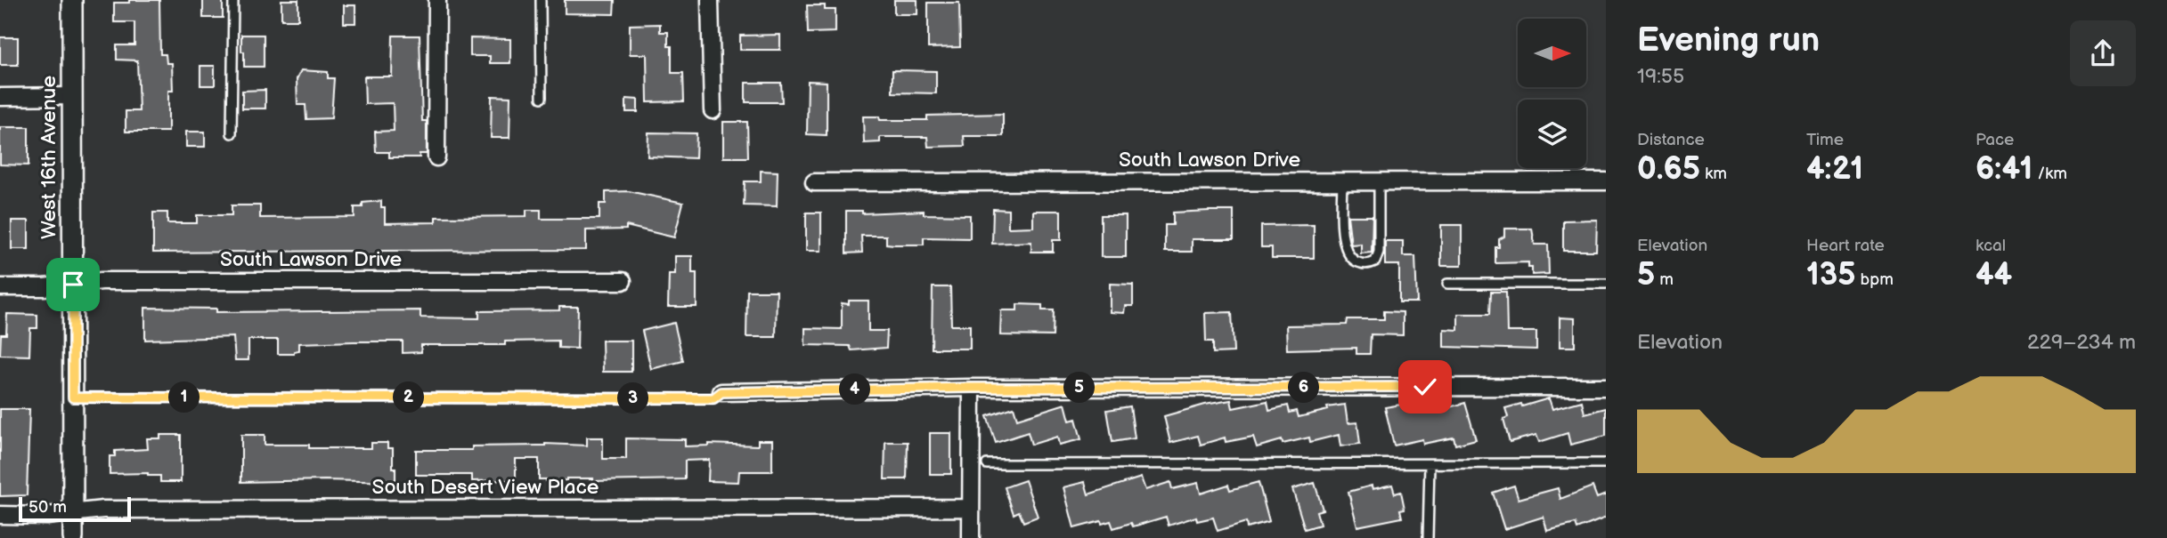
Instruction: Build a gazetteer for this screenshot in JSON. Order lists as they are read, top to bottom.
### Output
{
  "streets": {
    "street": ["West 16th Avenue", "South Lawson Drive", "South Desert View Place"]
  },
  "crossings": [
    ["West 16th Avenue", "South Lawson Drive"],
    ["West 16th Avenue", "South Desert View Place"]
  ],
  "scale_bar": "50 m",
  "north": "right",
  "page": {
    "heading": ["Evening run", "19:55"],
    "stats": [
      ["Distance", "0.65 km"],
      ["Time", "4:21"],
      ["Pace", "6:41 /km"],
      ["Elevation", "5 m"],
      ["Heart rate", "135 bpm"],
      ["kcal", "44"]
    ],
    "chart": ["Elevation", "229–234 m"],
    "pins": [
      "5",
      "6",
      "4",
      "1",
      "2",
      "3"
    ],
    "scale": "50 m"
  }
}
